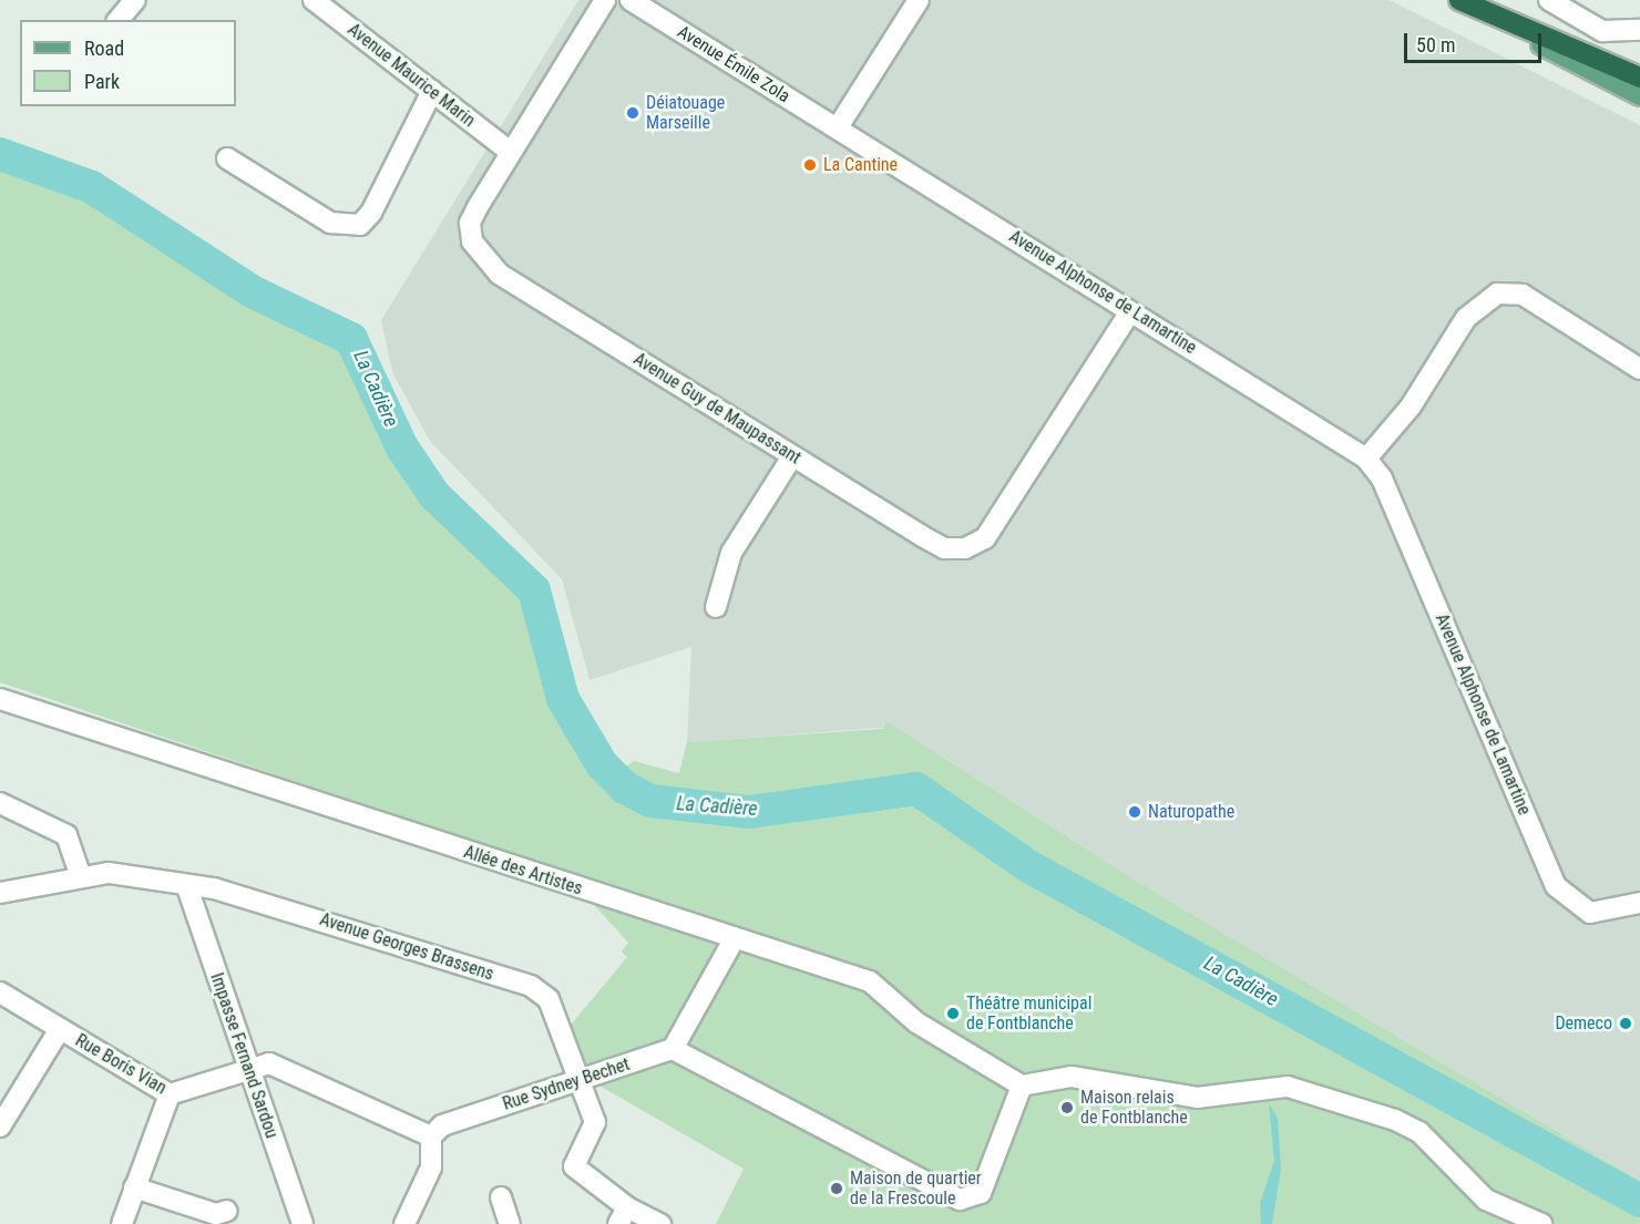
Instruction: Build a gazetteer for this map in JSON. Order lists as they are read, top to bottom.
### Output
{
  "streets": {
    "street": [
      "Avenue Émile Zola",
      "Avenue Maurice Marin",
      "Avenue Alphonse de Lamartine",
      "Avenue Guy de Maupassant",
      "Allée des Artistes",
      "Avenue Georges Brassens",
      "Impasse Fernand Sardou",
      "Rue Boris Vian",
      "Rue Sydney Bechet"
    ]
  },
  "crossings": [
    ["Avenue Émile Zola", "Avenue Alphonse de Lamartine"],
    ["Avenue Maurice Marin", "Avenue Guy de Maupassant"],
    ["Avenue Alphonse de Lamartine", "Avenue Guy de Maupassant"],
    ["Avenue Georges Brassens", "Impasse Fernand Sardou"],
    ["Avenue Georges Brassens", "Rue Sydney Bechet"],
    ["Impasse Fernand Sardou", "Rue Boris Vian"],
    ["Rue Boris Vian", "Rue Sydney Bechet"]
  ],
  "water": ["La Cadière"],
  "places": [
    "Déiatouage Marseille",
    "La Cantine",
    "Naturopathe",
    "Théâtre municipal de Fontblanche",
    "Demeco",
    "Maison relais de Fontblanche",
    "Maison de quartier de la Frescoule"
  ],
  "legend": ["Road", "Park"],
  "scale_bar": "50 m"
}
